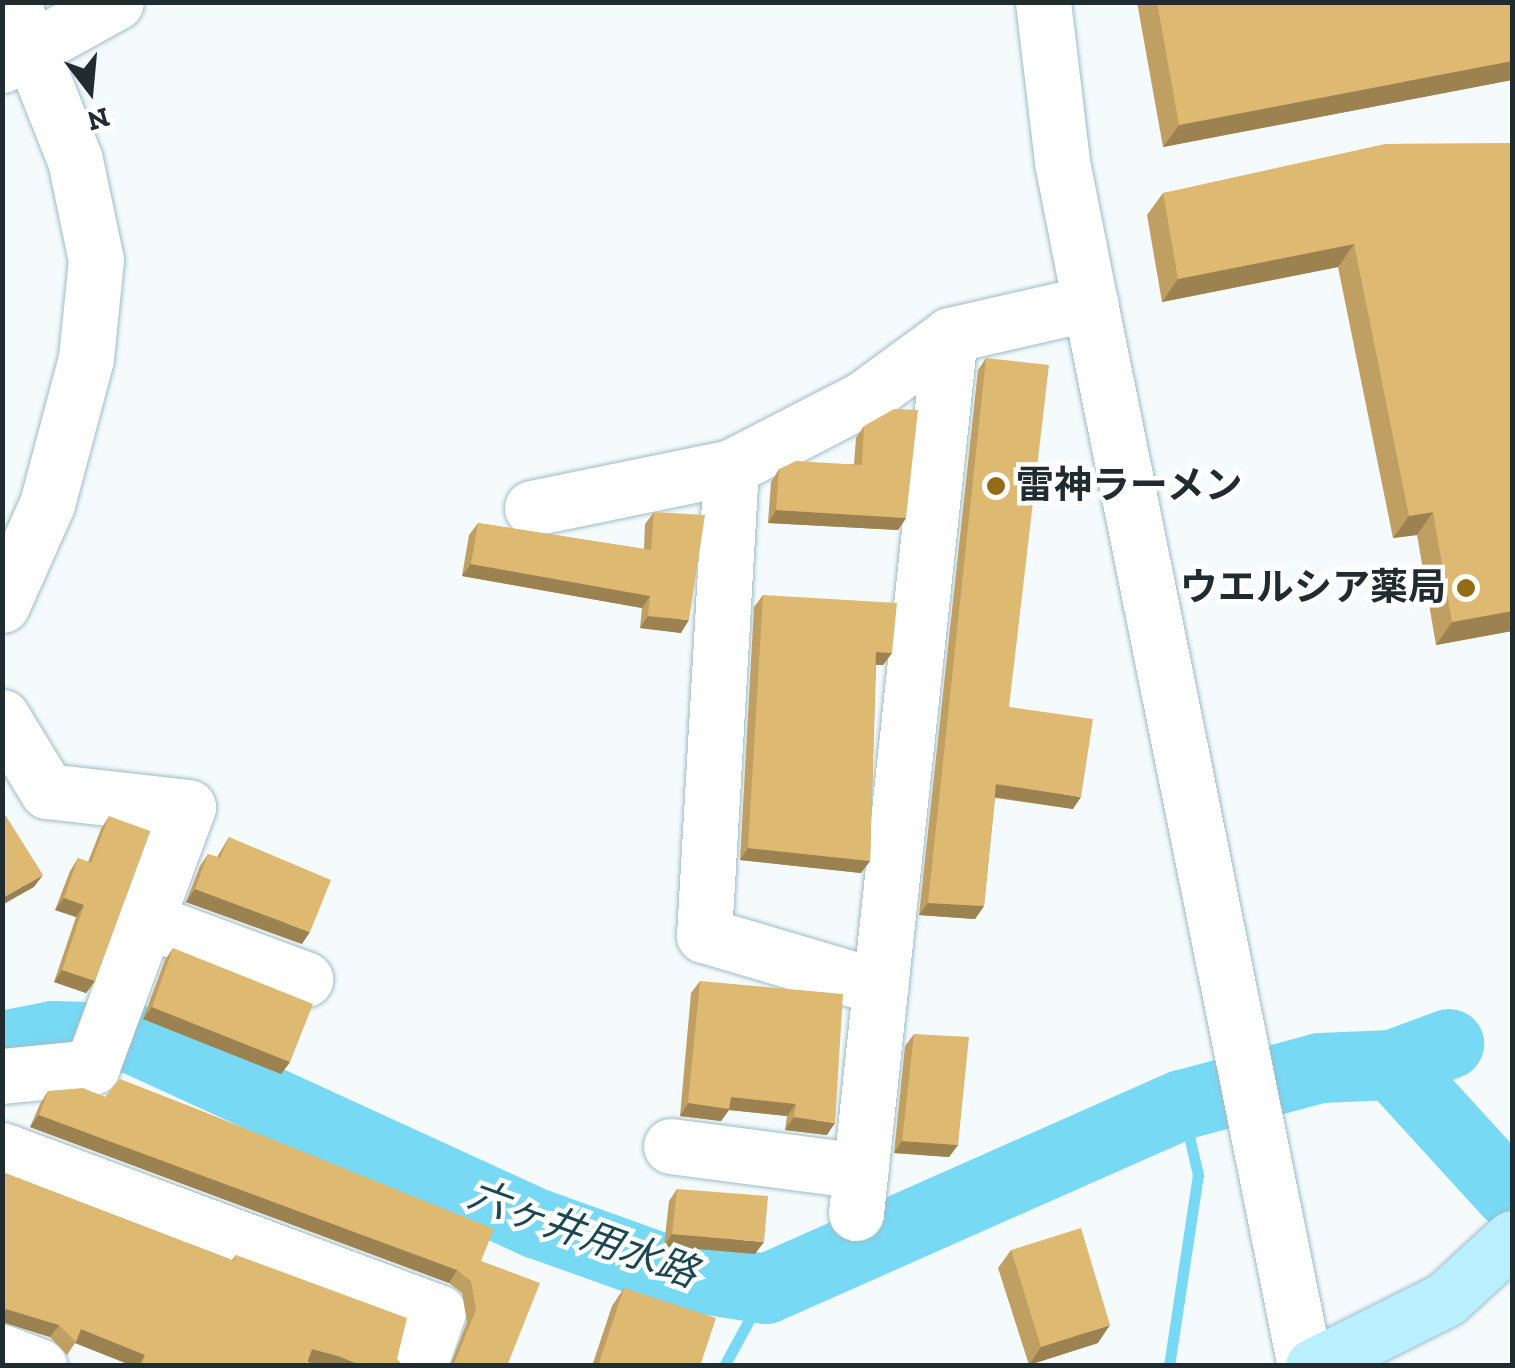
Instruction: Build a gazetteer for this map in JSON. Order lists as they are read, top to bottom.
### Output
{
  "water": ["六ヶ井用水路"],
  "places": ["雷神ラーメン", "ウエルシア薬局"],
  "north": "bottom"
}
